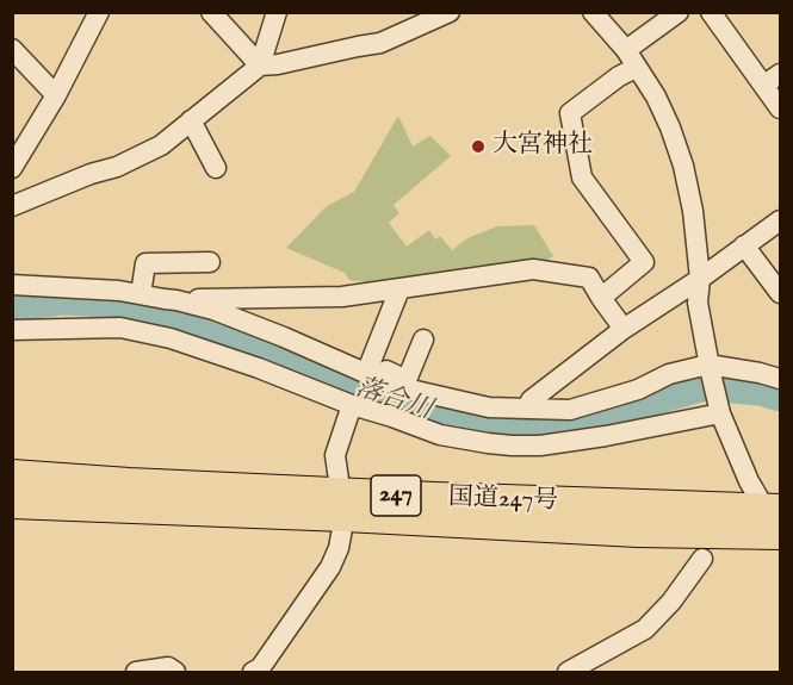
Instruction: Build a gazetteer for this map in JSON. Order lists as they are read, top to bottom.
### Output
{
  "streets": {
    "highway": ["247", "国道247号"]
  },
  "water": ["落合川"],
  "places": ["大宮神社"]
}
